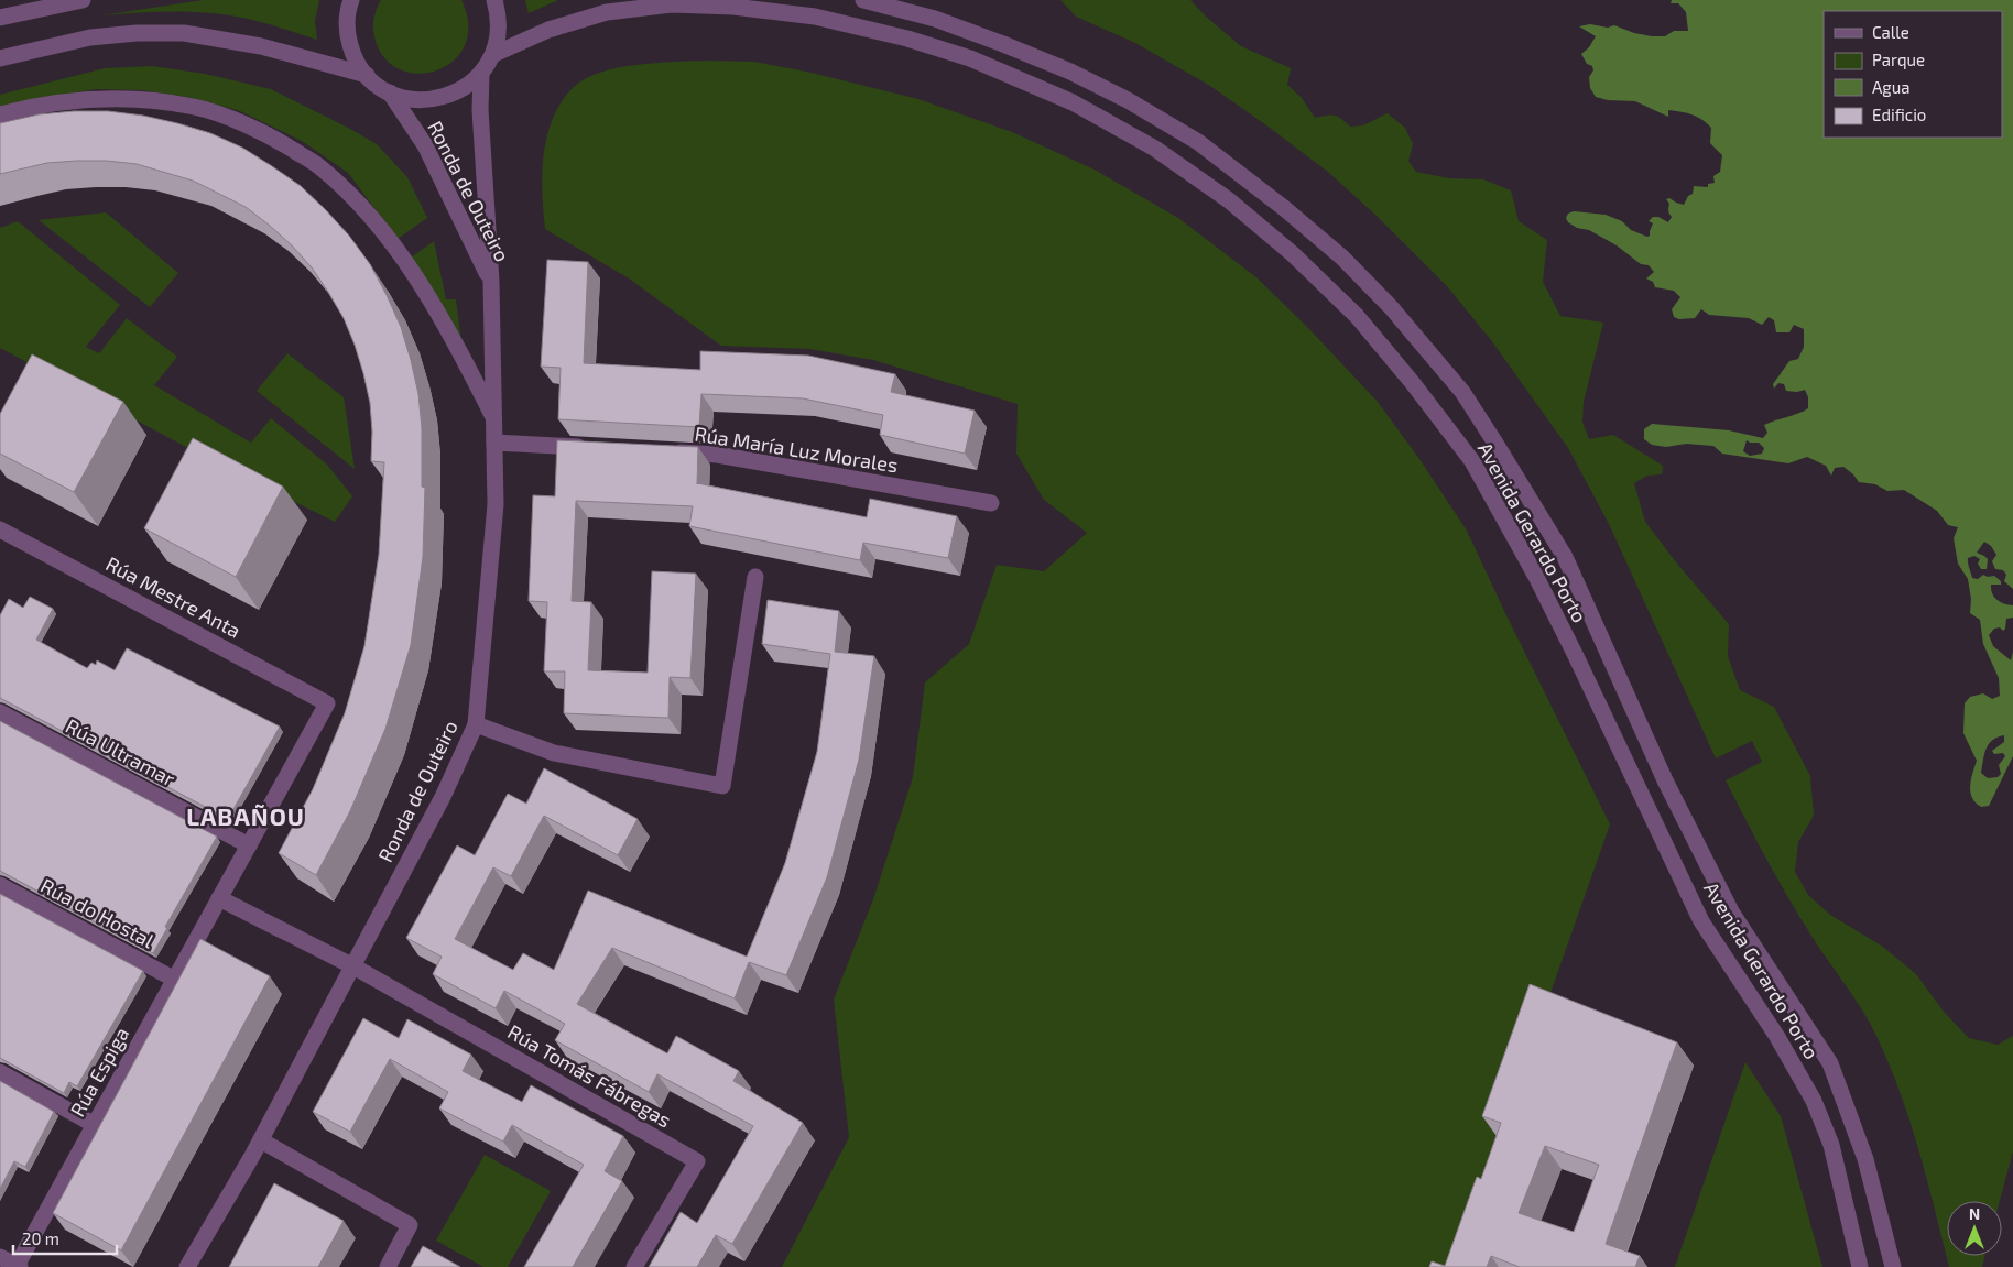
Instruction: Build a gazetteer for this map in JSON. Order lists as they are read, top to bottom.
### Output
{
  "streets": {
    "street": [
      "Ronda de Outeiro",
      "Rúa María Luz Morales",
      "Avenida Gerardo Porto",
      "Rúa Mestre Anta",
      "Rúa Ultramar",
      "Rúa do Hostal",
      "Rúa Espiga",
      "Rúa Tomás Fábregas"
    ]
  },
  "crossings": [
    ["Ronda de Outeiro", "Rúa Tomás Fábregas"],
    ["Rúa Mestre Anta", "Rúa Espiga"],
    ["Rúa Ultramar", "Rúa Espiga"],
    ["Rúa do Hostal", "Rúa Espiga"]
  ],
  "districts": ["LABAÑOU"],
  "legend": [
    "Calle",
    "Parque",
    "Agua",
    "Edificio"
  ],
  "scale_bar": "20 m",
  "north": "top"
}
